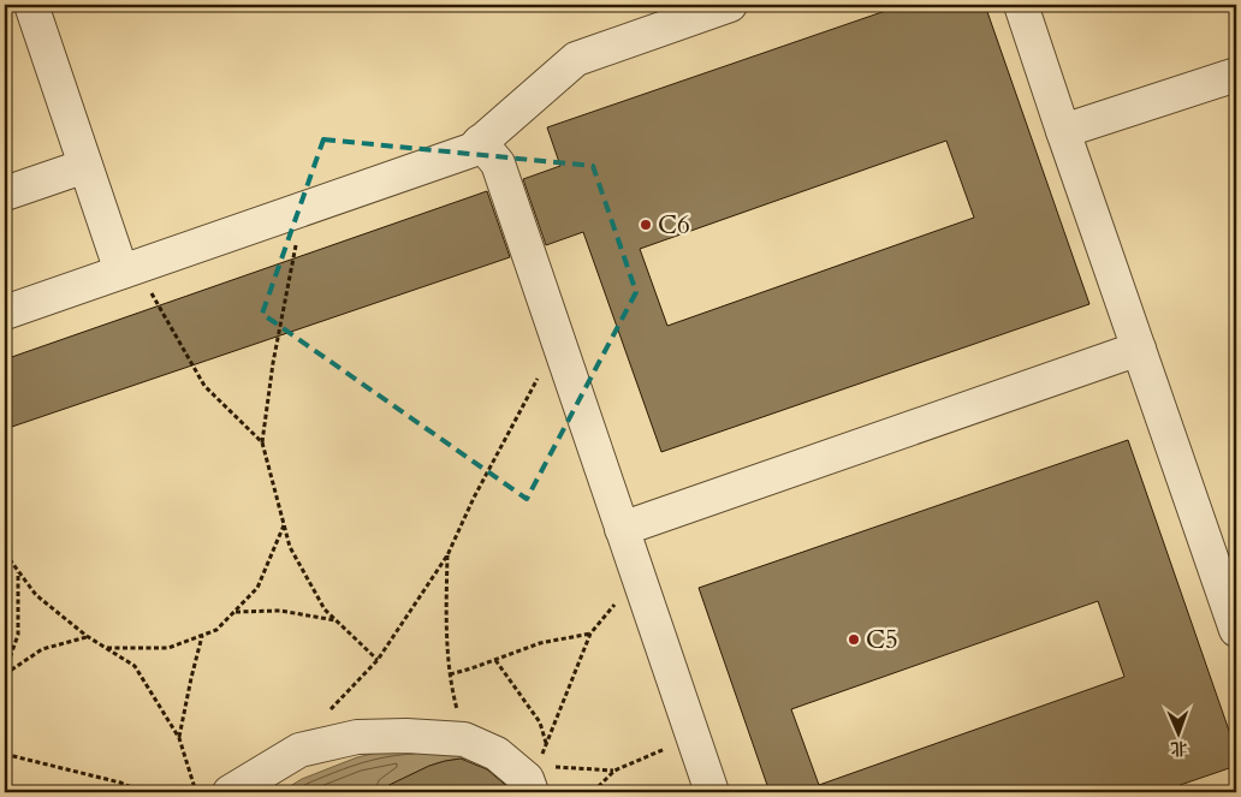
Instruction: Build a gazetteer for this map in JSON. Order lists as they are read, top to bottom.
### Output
{
  "places": ["C6", "C5"],
  "north": "bottom"
}
